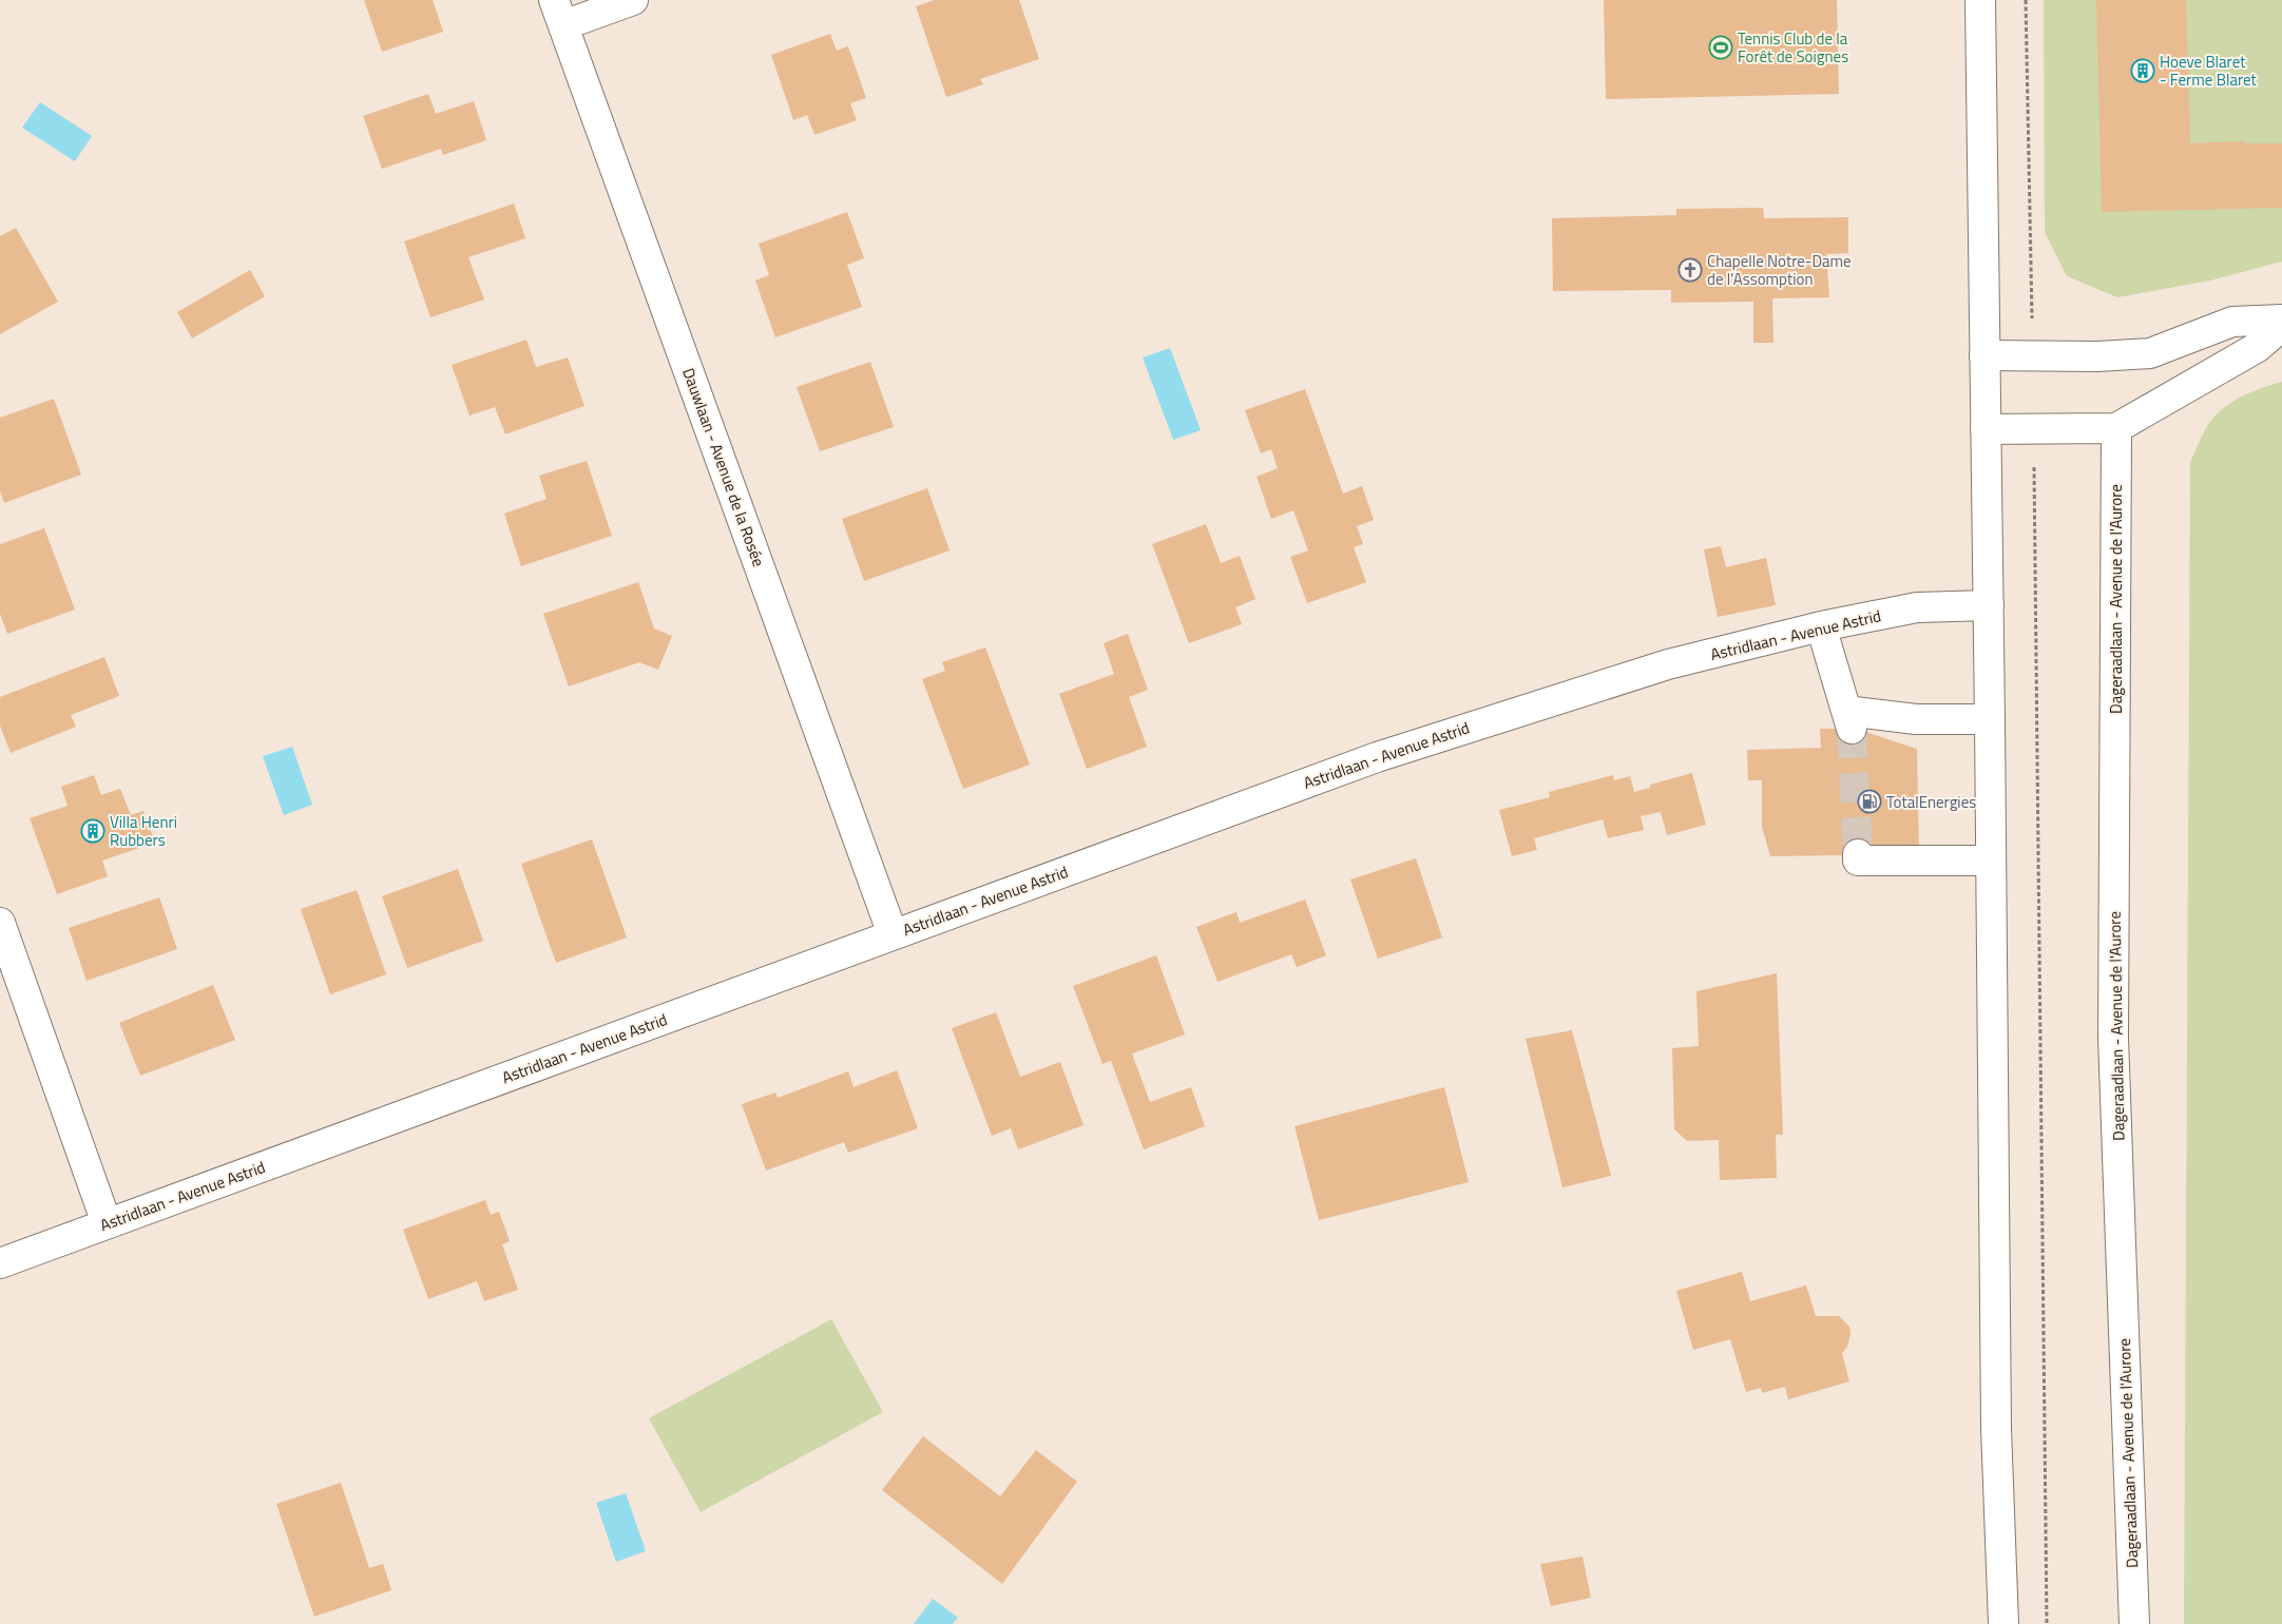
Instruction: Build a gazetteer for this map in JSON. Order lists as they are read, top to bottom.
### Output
{
  "streets": {
    "street": ["Dauwlaan - Avenue de la Rosée", "Dageraadlaan - Avenue de l'Aurore", "Astridlaan - Avenue Astrid"]
  },
  "crossings": [
    ["Dauwlaan - Avenue de la Rosée", "Astridlaan - Avenue Astrid"]
  ],
  "places": {
    "sports": ["Tennis Club de la Forêt de Soignes"],
    "building": ["Hoeve Blaret - Ferme Blaret", "Villa Henri Rubbers"],
    "church": ["Chapelle Notre-Dame de l'Assomption"],
    "fuel station": ["TotalEnergies"]
  }
}
